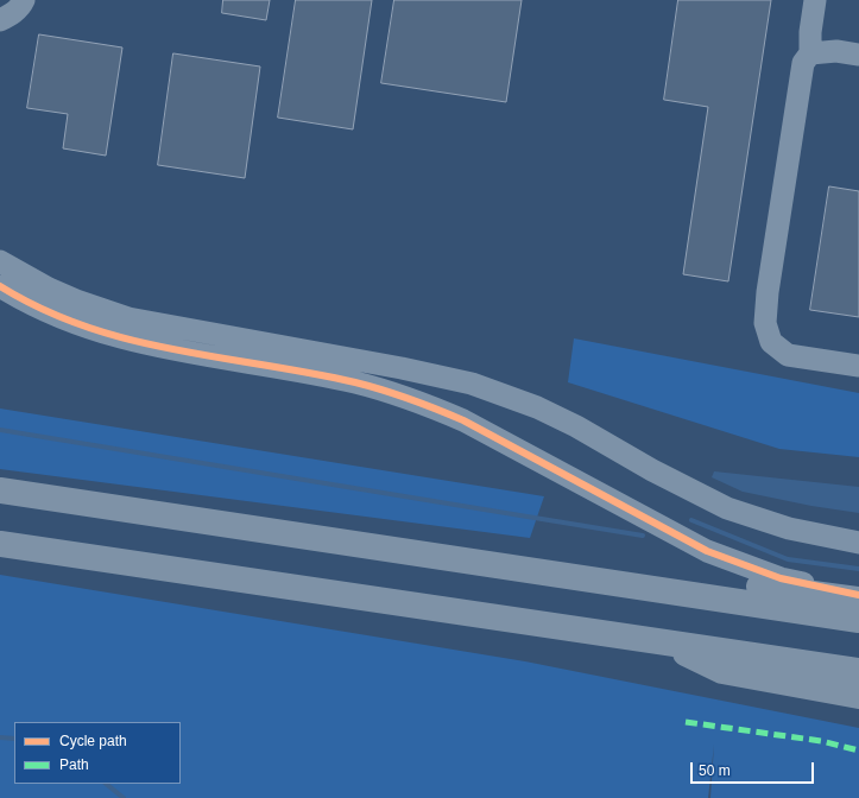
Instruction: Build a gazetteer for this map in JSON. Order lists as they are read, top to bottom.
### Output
{
  "legend": ["Cycle path", "Path"],
  "scale_bar": "50 m"
}
